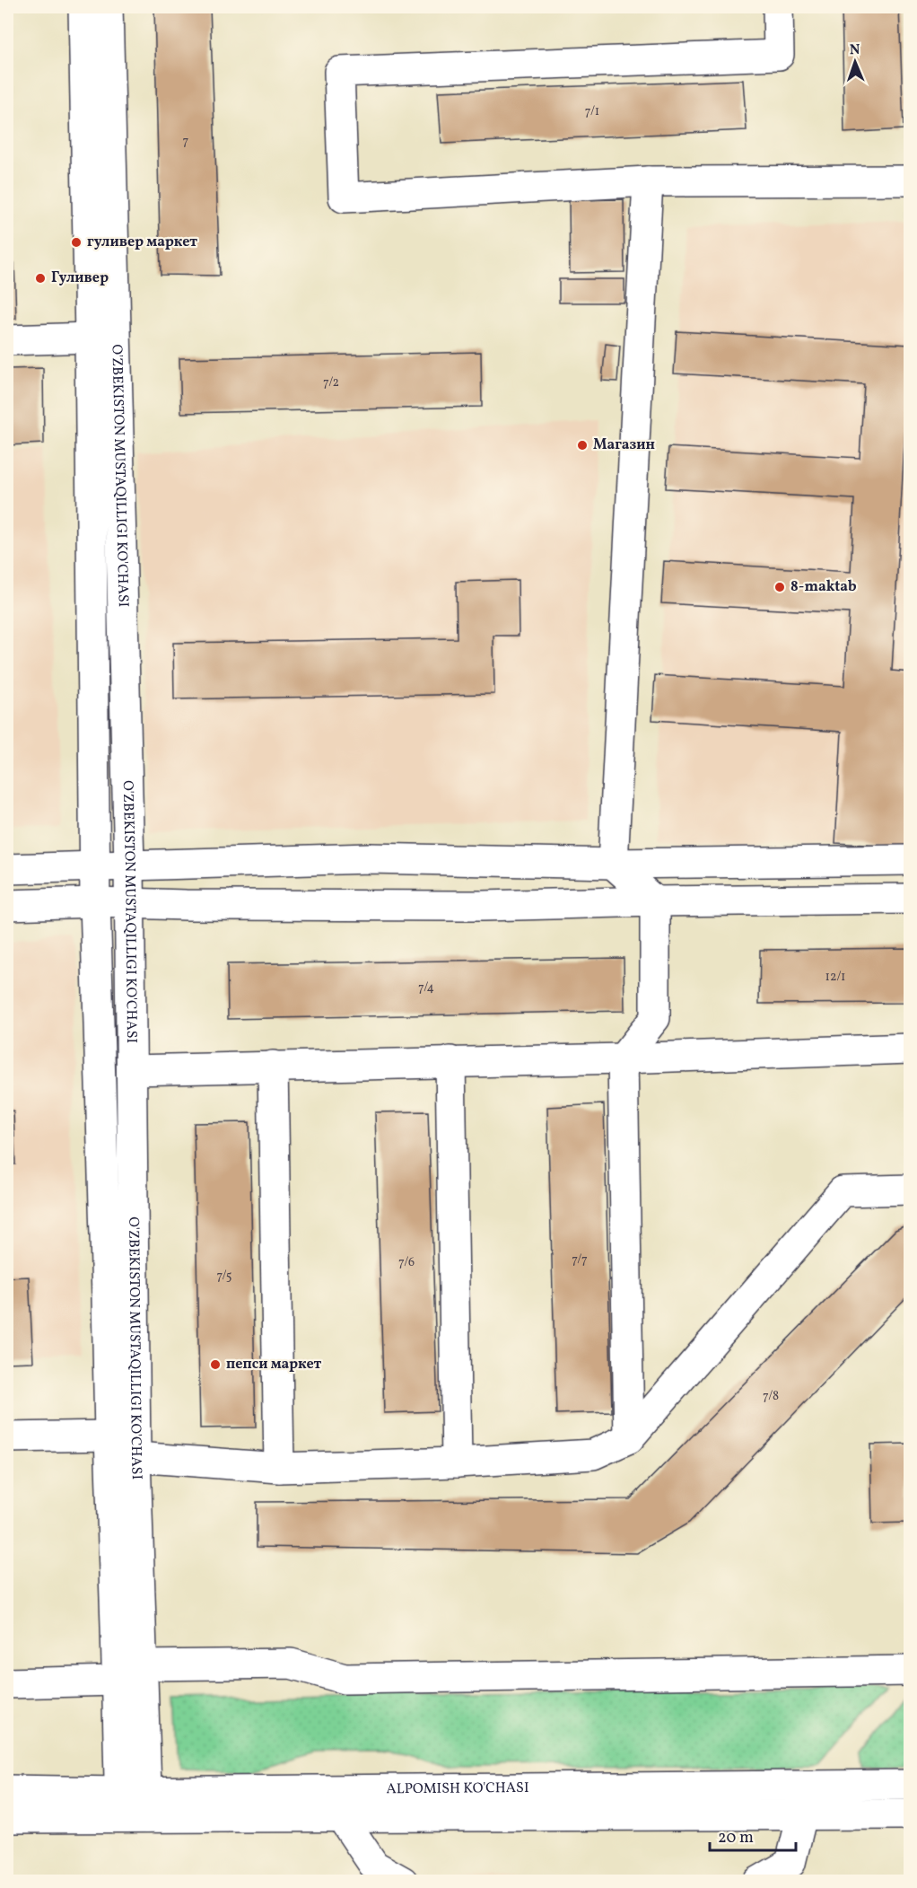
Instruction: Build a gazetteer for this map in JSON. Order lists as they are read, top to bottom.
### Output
{
  "streets": {
    "street": ["O'ZBEKISTON MUSTAQILLIGI KO'CHASI", "ALPOMISH KO'CHASI"]
  },
  "crossings": [
    ["O'ZBEKISTON MUSTAQILLIGI KO'CHASI", "ALPOMISH KO'CHASI"]
  ],
  "places": [
    "гуливер маркет",
    "Гуливер",
    "Магазин",
    "8-maktab",
    "пепси маркет"
  ],
  "house_numbers": [
    "7/1",
    "7",
    "7/2",
    "12/1",
    "7/4",
    "7/7",
    "7/6",
    "7/5",
    "7/8"
  ],
  "scale_bar": "20 m",
  "north": "top"
}
